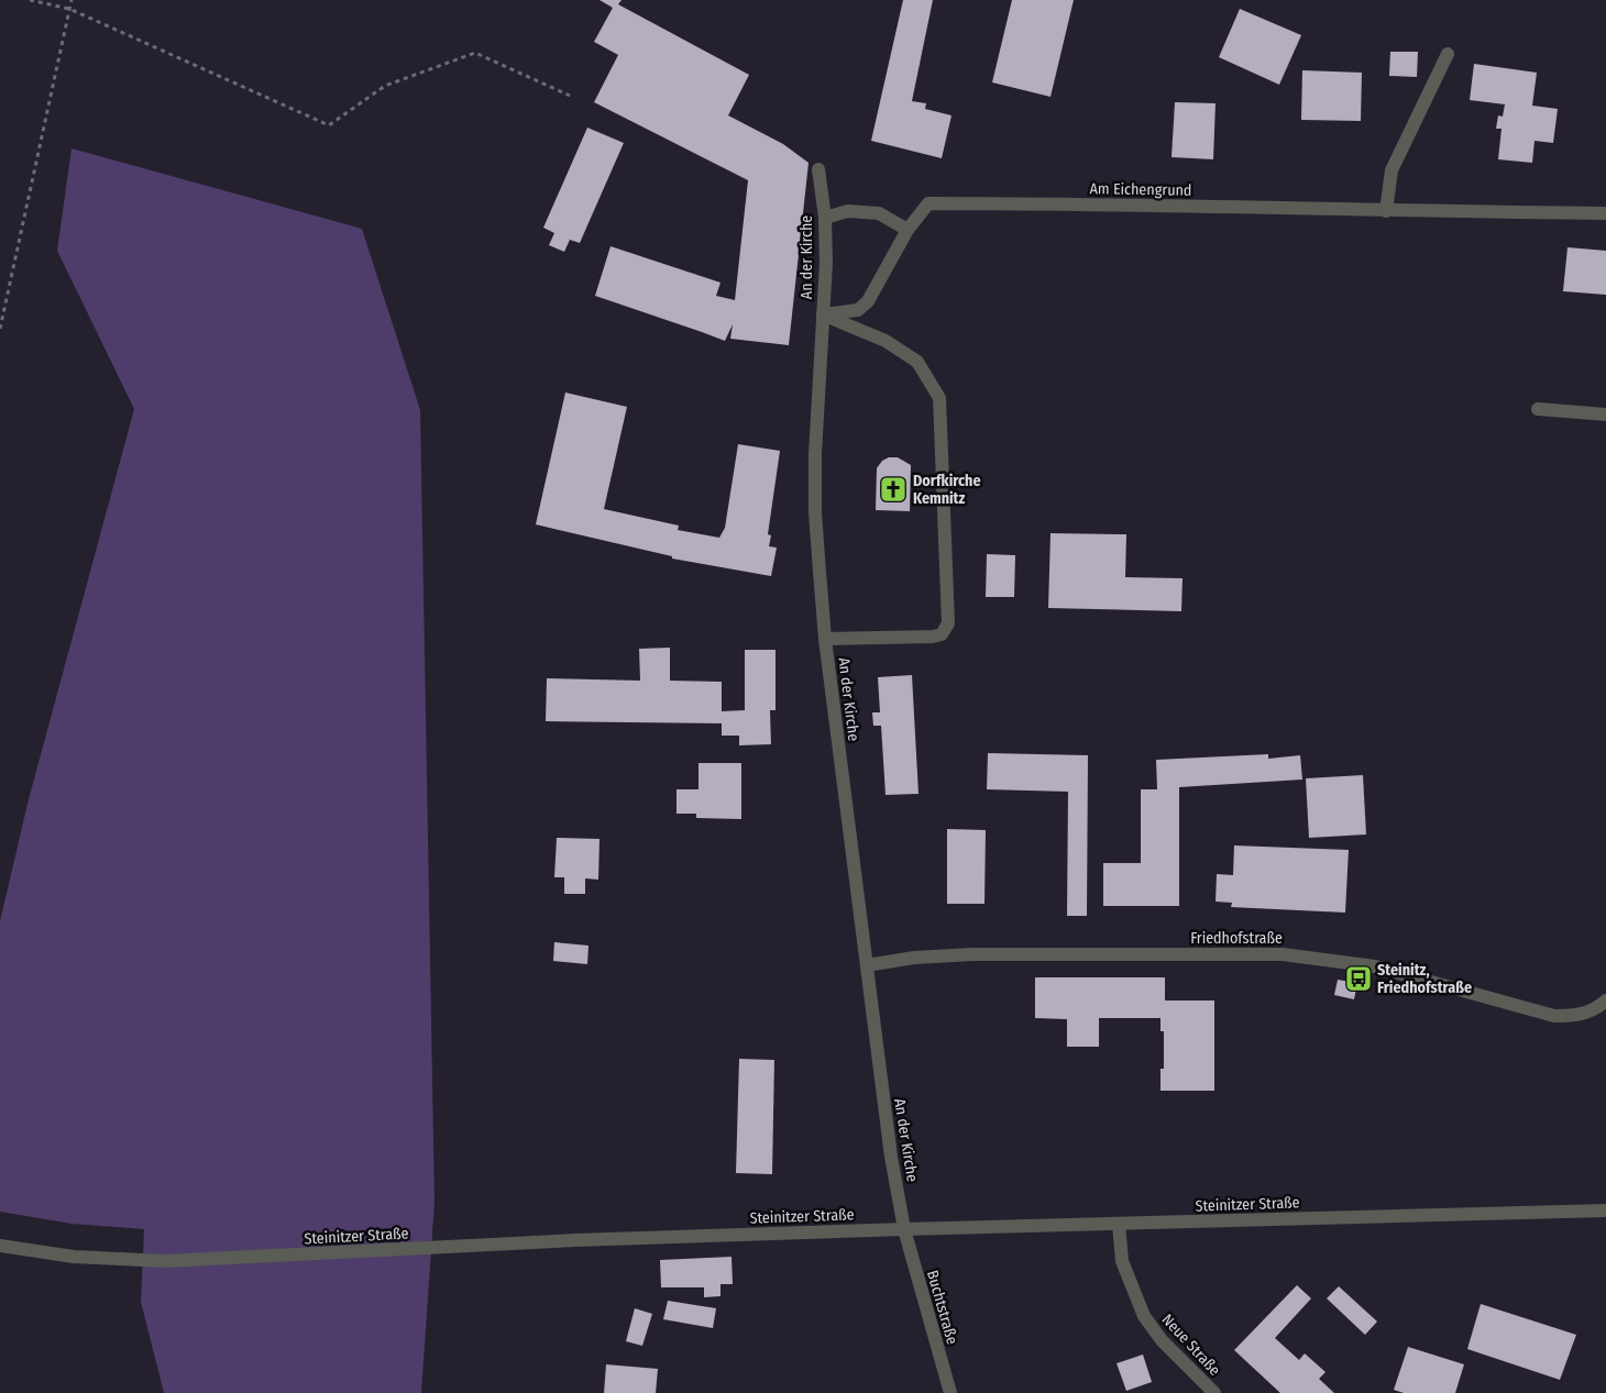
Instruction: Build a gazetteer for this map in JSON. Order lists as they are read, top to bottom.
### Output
{
  "streets": {
    "street": [
      "Am Eichengrund",
      "An der Kirche",
      "Friedhofstraße",
      "Steinitzer Straße",
      "Buchtstraße",
      "Neue Straße"
    ]
  },
  "crossings": [
    ["Am Eichengrund", "An der Kirche"],
    ["An der Kirche", "Friedhofstraße"],
    ["An der Kirche", "Steinitzer Straße"],
    ["An der Kirche", "Buchtstraße"],
    ["Steinitzer Straße", "Buchtstraße"],
    ["Steinitzer Straße", "Neue Straße"]
  ],
  "places": {
    "church": ["Dorfkirche Kemnitz"],
    "bus stop": ["Steinitz, Friedhofstraße"]
  }
}
